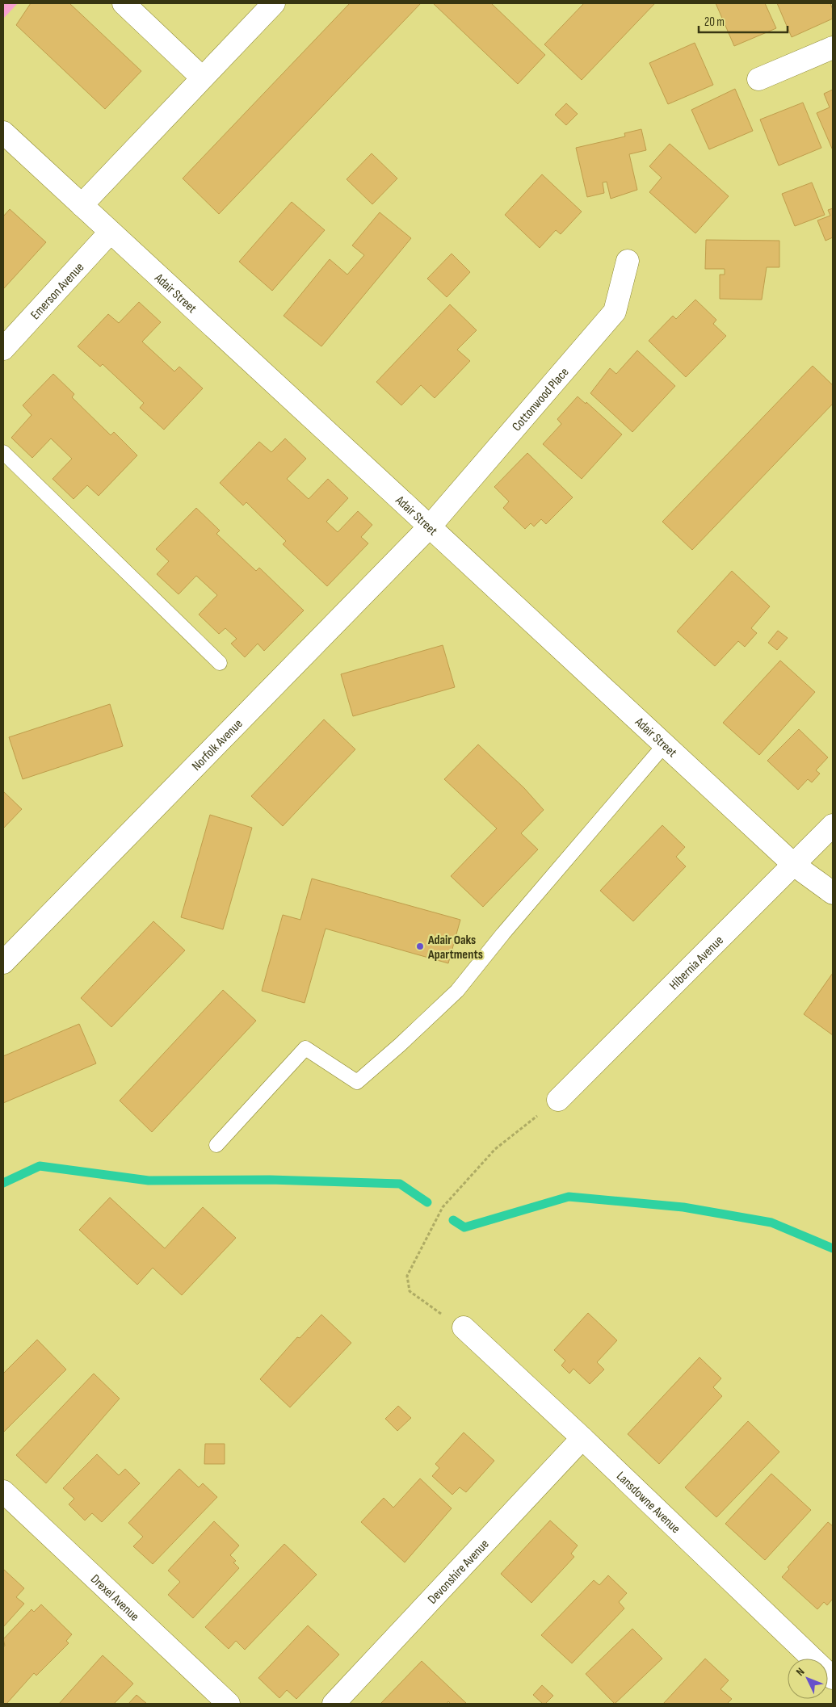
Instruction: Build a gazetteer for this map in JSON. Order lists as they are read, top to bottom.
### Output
{
  "streets": {
    "street": [
      "Emerson Avenue",
      "Adair Street",
      "Cottonwood Place",
      "Norfolk Avenue",
      "Hibernia Avenue",
      "Lansdowne Avenue",
      "Devonshire Avenue",
      "Drexel Avenue"
    ]
  },
  "crossings": [
    ["Emerson Avenue", "Adair Street"],
    ["Adair Street", "Cottonwood Place"],
    ["Adair Street", "Norfolk Avenue"],
    ["Adair Street", "Hibernia Avenue"],
    ["Cottonwood Place", "Norfolk Avenue"],
    ["Lansdowne Avenue", "Devonshire Avenue"]
  ],
  "places": ["Adair Oaks Apartments"],
  "scale_bar": "20 m",
  "north": "top left"
}
